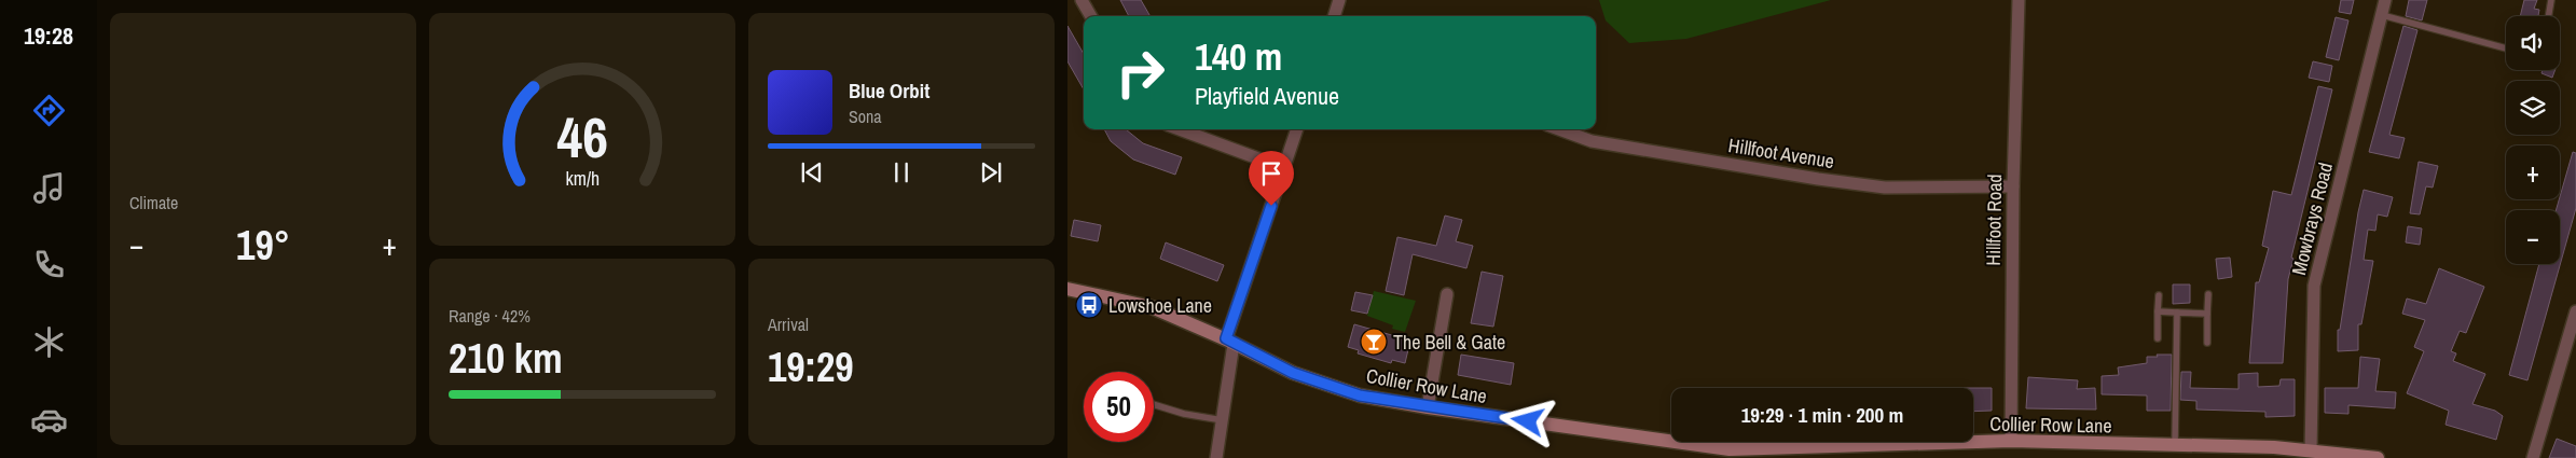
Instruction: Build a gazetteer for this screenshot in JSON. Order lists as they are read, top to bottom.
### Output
{
  "streets": {
    "main road": ["Collier Row Lane"],
    "street": ["Hillfoot Avenue", "Mowbrays Road", "Hillfoot Road"]
  },
  "crossings": [
    ["Hillfoot Avenue", "Hillfoot Road"],
    ["Mowbrays Road", "Collier Row Lane"],
    ["Hillfoot Road", "Collier Row Lane"]
  ],
  "places": {
    "bus stop": ["Lowshoe Lane"],
    "bar": ["The Bell & Gate"]
  },
  "page": {
    "tabs": "19:28",
    "tile": [
      "Climate",
      ["Range · 42%", "210 km"],
      ["Arrival", "19:29"]
    ],
    "map_buttons": ["+", "−"],
    "turn": ["140 m", "Playfield Avenue"],
    "song": ["Blue Orbit", "Sona"],
    "heat": ["−", "19°", "+"],
    "limit": "50",
    "trip": "19:29 · 1 min · 200 m",
    "gauge": ["46", "km/h"]
  }
}
